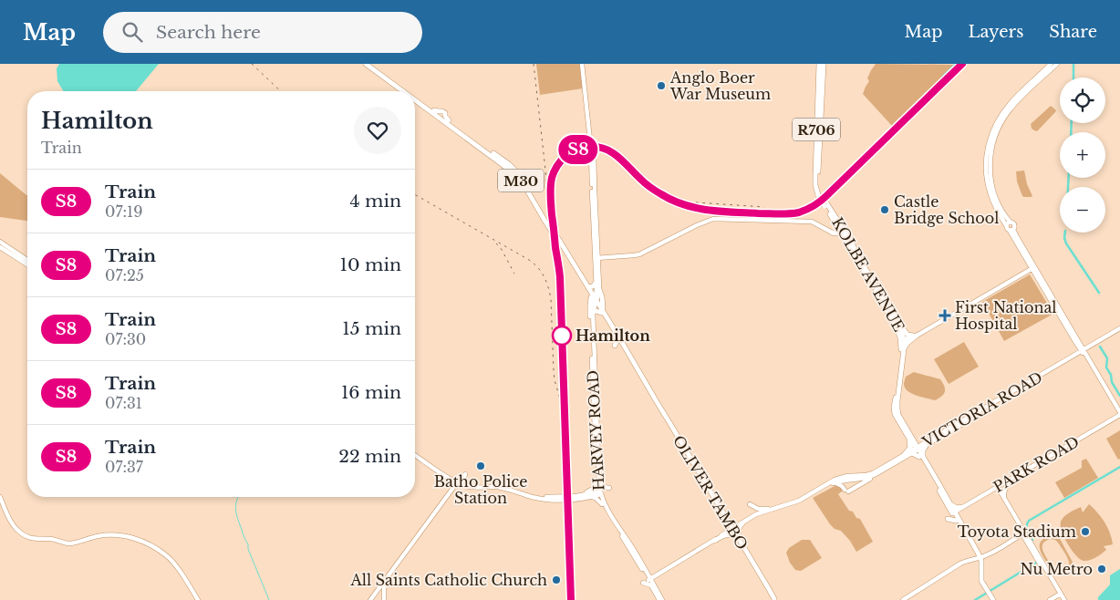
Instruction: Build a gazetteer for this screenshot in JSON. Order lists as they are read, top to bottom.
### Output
{
  "streets": {
    "main road": [
      "R706",
      "M30",
      "KOLBE AVENUE",
      "OLIVER TAMBO"
    ],
    "street": ["VICTORIA ROAD", "HARVEY ROAD", "PARK ROAD"]
  },
  "crossings": [
    ["R706", "KOLBE AVENUE"],
    ["R706", "VICTORIA ROAD"],
    ["M30", "HARVEY ROAD"],
    ["M30", "OLIVER TAMBO"],
    ["KOLBE AVENUE", "VICTORIA ROAD"]
  ],
  "places": {
    "other": [
      "Anglo Boer War Museum",
      "Castle Bridge School",
      "Hamilton",
      "Batho Police Station",
      "Toyota Stadium",
      "Nu Metro",
      "All Saints Catholic Church"
    ],
    "health": ["First National Hospital"]
  },
  "page": {
    "header": "Map",
    "search": "Search here",
    "nav": ["Map", "Layers", "Share"],
    "on_map": "S8",
    "map_buttons": ["+", "−"],
    "heading": ["Hamilton", "Train"],
    "list": [
      {
        "mark": "S8",
        "name": "Train",
        "note": "07:19",
        "value": "4 min"
      },
      {
        "mark": "S8",
        "name": "Train",
        "note": "07:25",
        "value": "10 min"
      },
      {
        "mark": "S8",
        "name": "Train",
        "note": "07:30",
        "value": "15 min"
      },
      {
        "mark": "S8",
        "name": "Train",
        "note": "07:31",
        "value": "16 min"
      },
      {
        "mark": "S8",
        "name": "Train",
        "note": "07:37",
        "value": "22 min"
      }
    ]
  }
}
